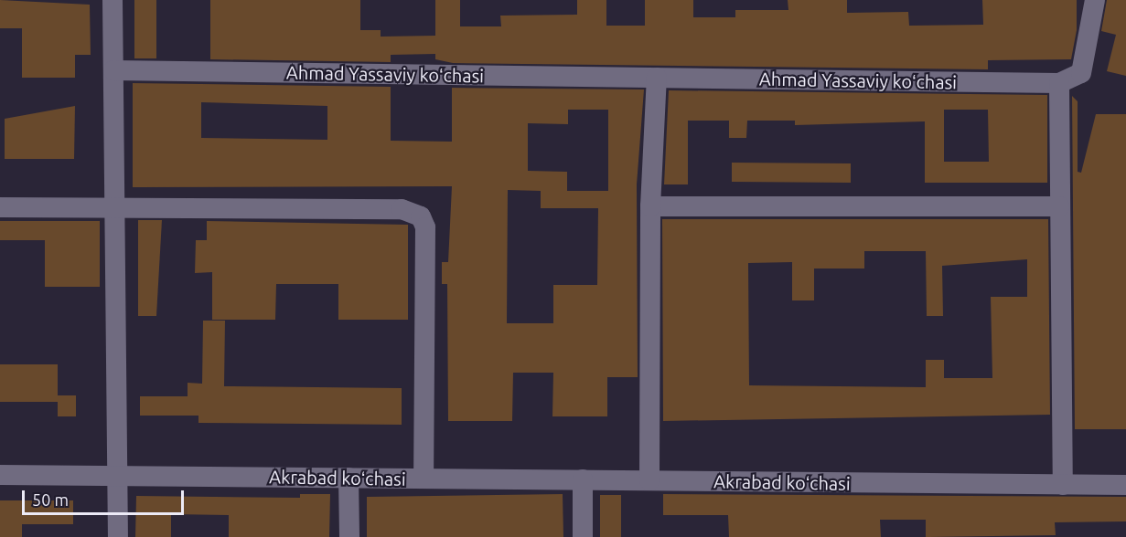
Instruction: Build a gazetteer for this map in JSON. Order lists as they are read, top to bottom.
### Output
{
  "streets": {
    "street": ["Ahmad Yassaviy koʻchasi", "Akrabad koʻchasi"]
  },
  "scale_bar": "50 m"
}
